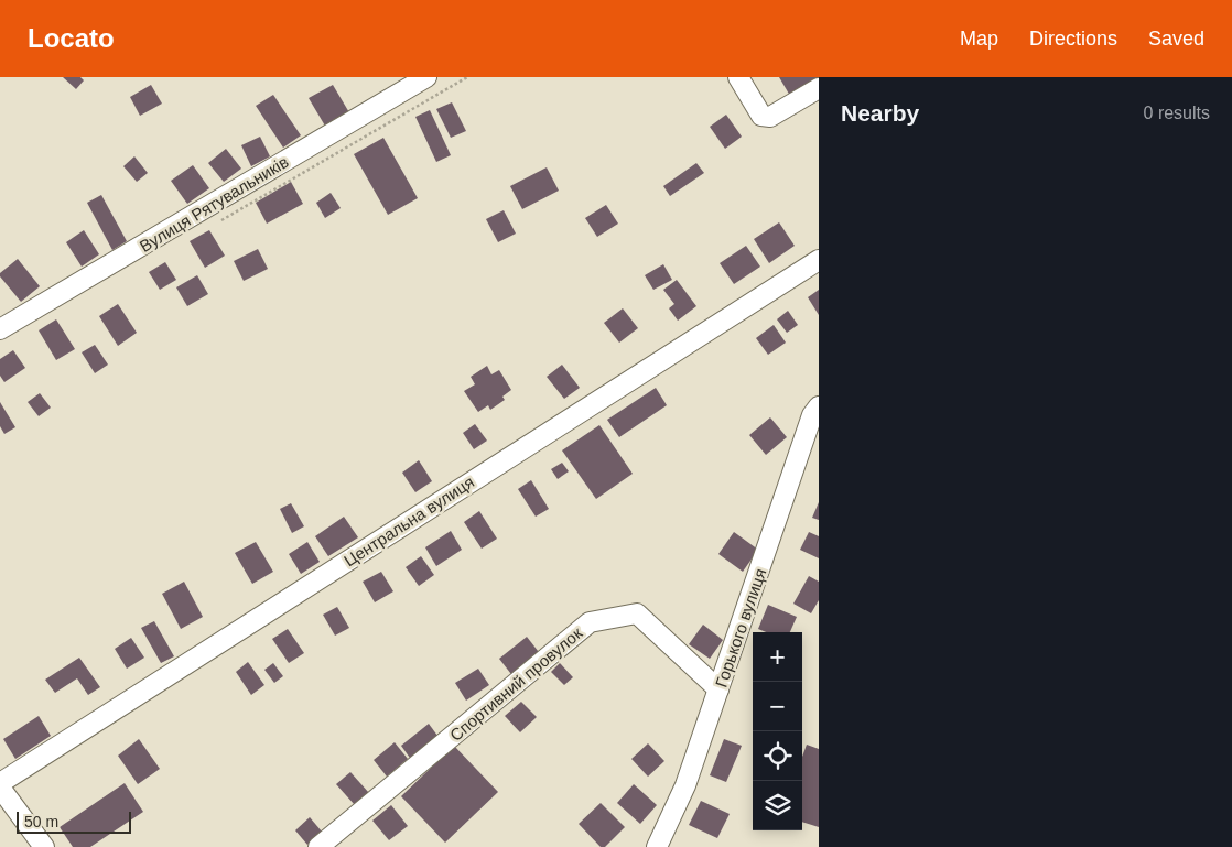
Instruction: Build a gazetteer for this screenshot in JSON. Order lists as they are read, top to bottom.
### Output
{
  "streets": {
    "street": [
      "Вулиця Рятувальників",
      "Центральна вулиця",
      "Горького вулиця",
      "Спортивний провулок"
    ]
  },
  "crossings": [
    ["Горького вулиця", "Спортивний провулок"]
  ],
  "scale_bar": "50 m",
  "page": {
    "header": "Locato",
    "nav": ["Map", "Directions", "Saved"],
    "heading": ["Nearby", "0 results"],
    "map_buttons": ["+", "−"],
    "scale": "50 m"
  }
}
